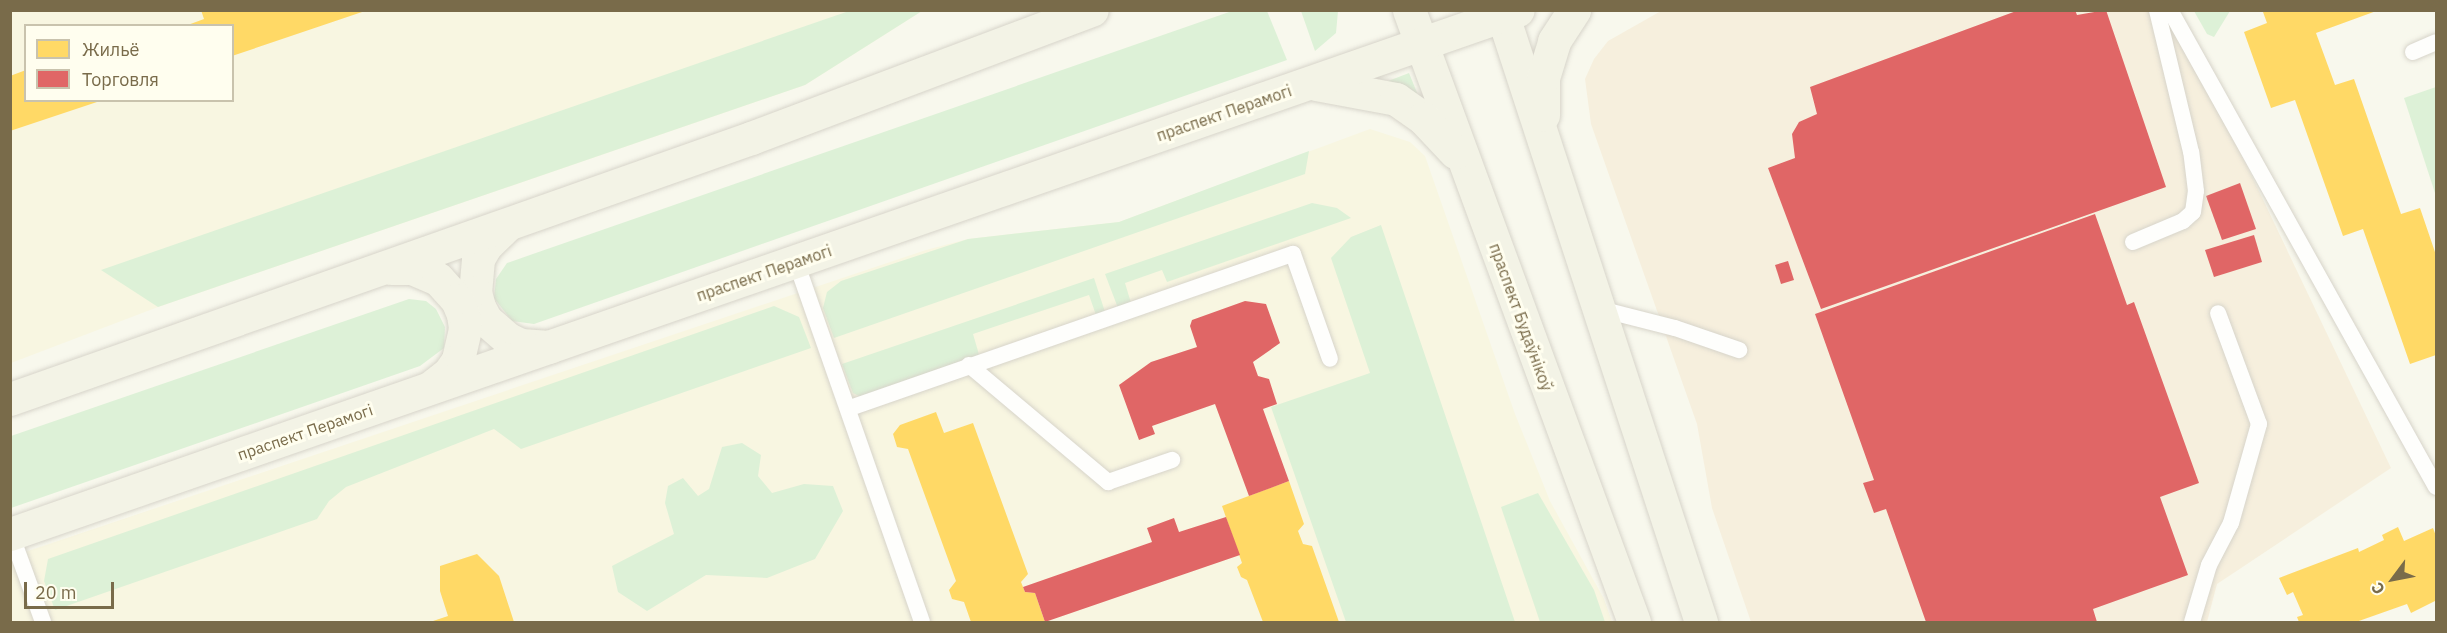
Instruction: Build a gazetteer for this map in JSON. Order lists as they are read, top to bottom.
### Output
{
  "streets": {
    "main road": ["праспект Перамогі", "праспект Будаўнікоў"]
  },
  "crossings": [
    ["праспект Перамогі", "праспект Будаўнікоў"]
  ],
  "legend": ["Жильё", "Торговля"],
  "scale_bar": "20 m",
  "north": "bottom left"
}
